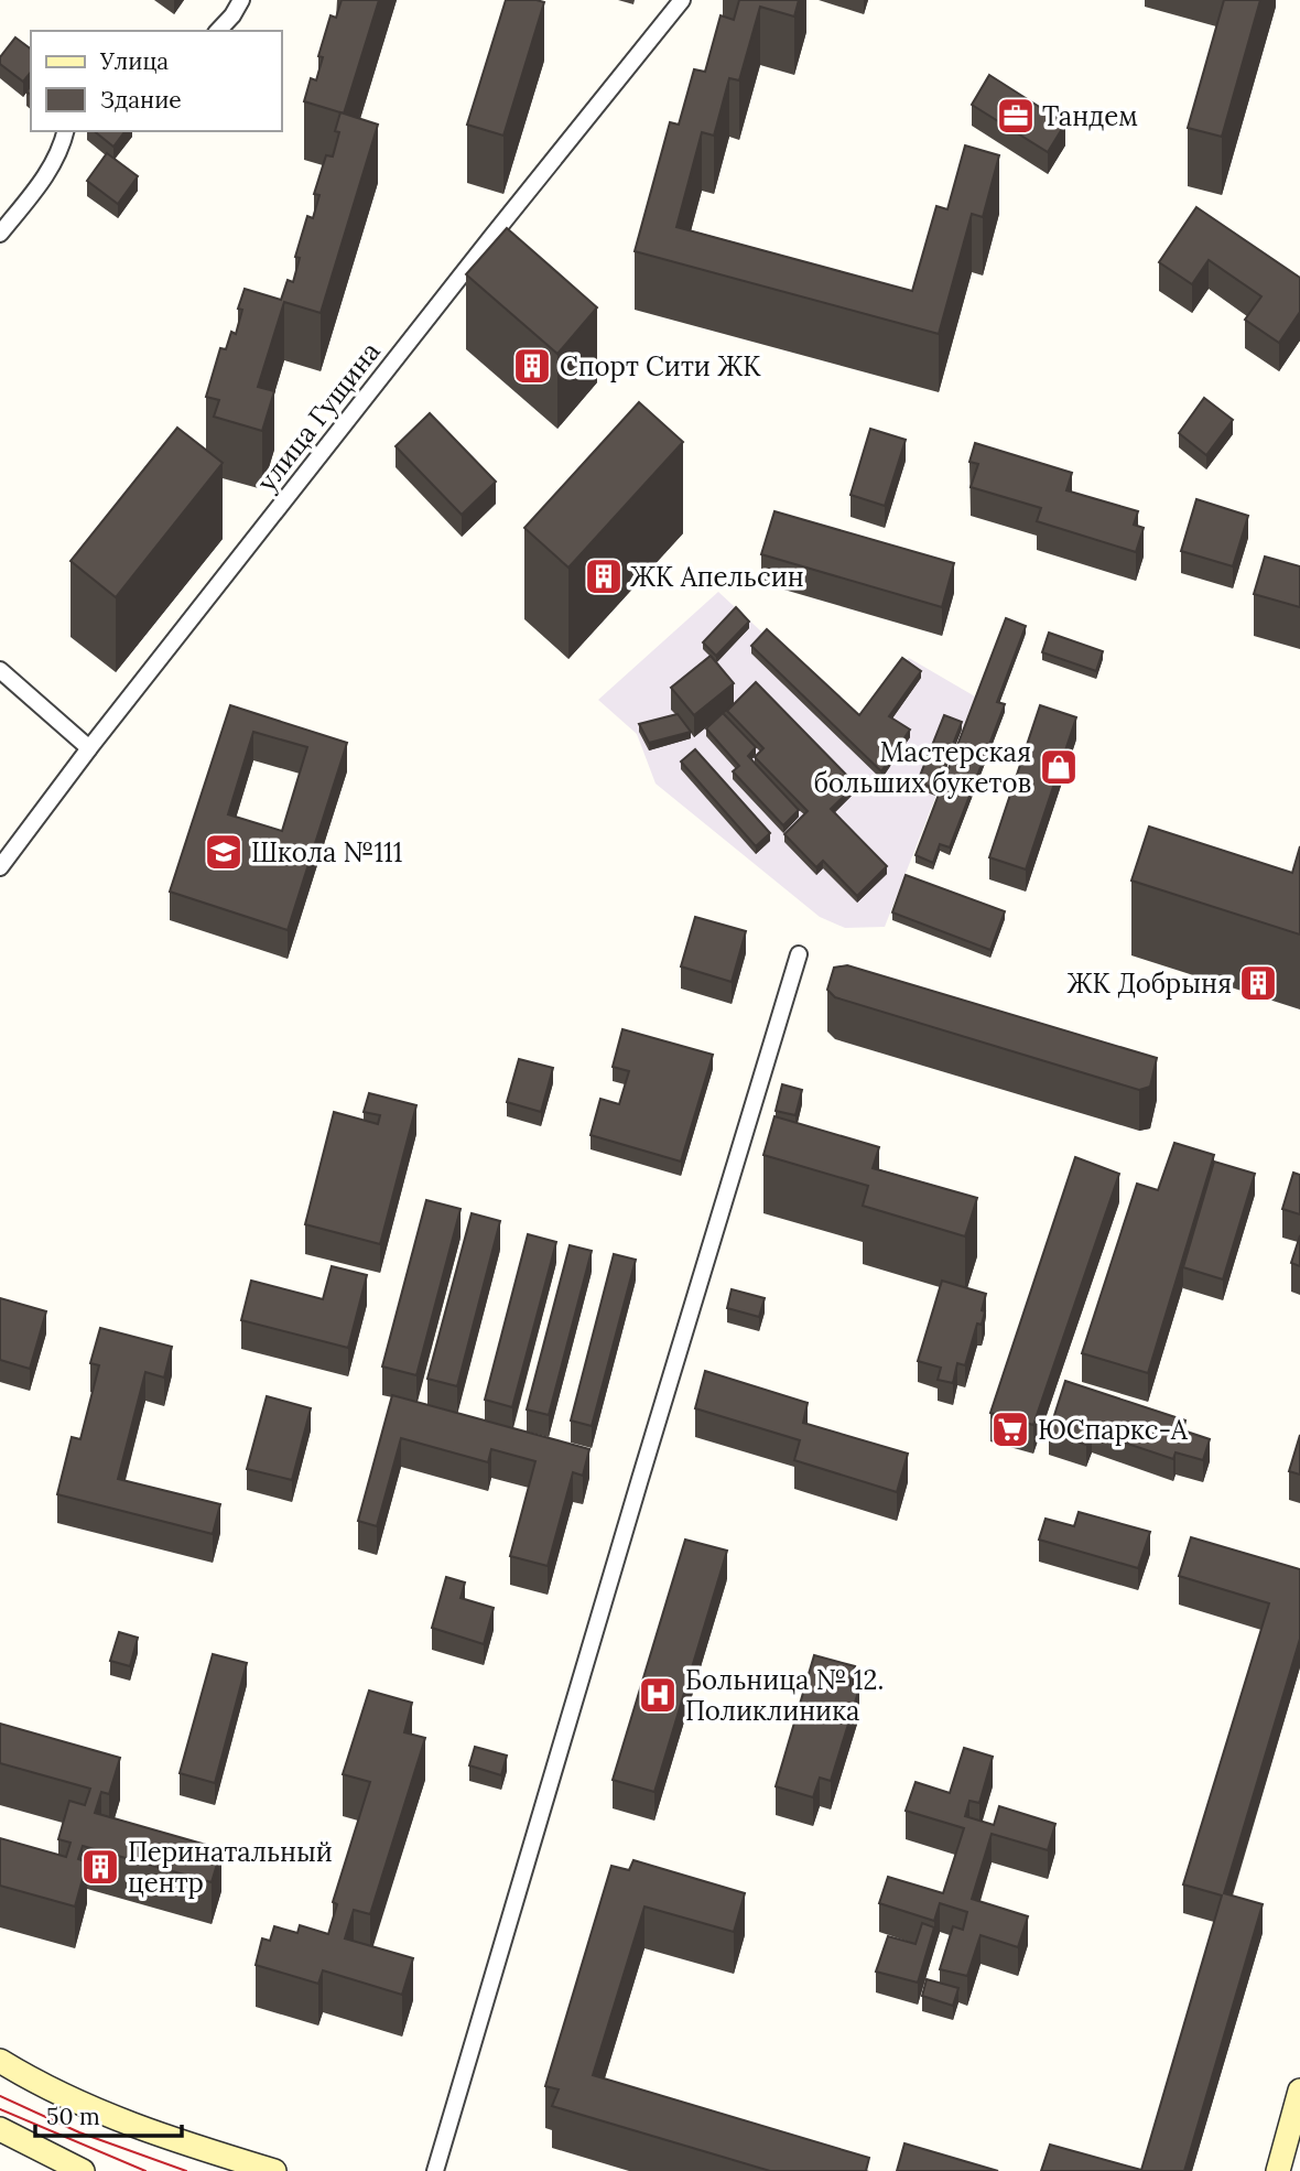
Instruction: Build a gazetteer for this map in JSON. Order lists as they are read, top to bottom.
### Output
{
  "streets": {
    "street": ["улица Гущина"]
  },
  "places": {
    "office": ["Тандем"],
    "building": [
      "Спорт Сити ЖК",
      "ЖК Апельсин",
      "ЖК Добрыня",
      "Перинатальный центр"
    ],
    "shop": ["Мастерская больших букетов"],
    "school or university": ["Школа №111"],
    "supermarket": ["ЮСпаркс-А"],
    "hospital": ["Больница № 12. Поликлиника"]
  },
  "legend": ["Улица", "Здание"],
  "scale_bar": "50 m"
}
